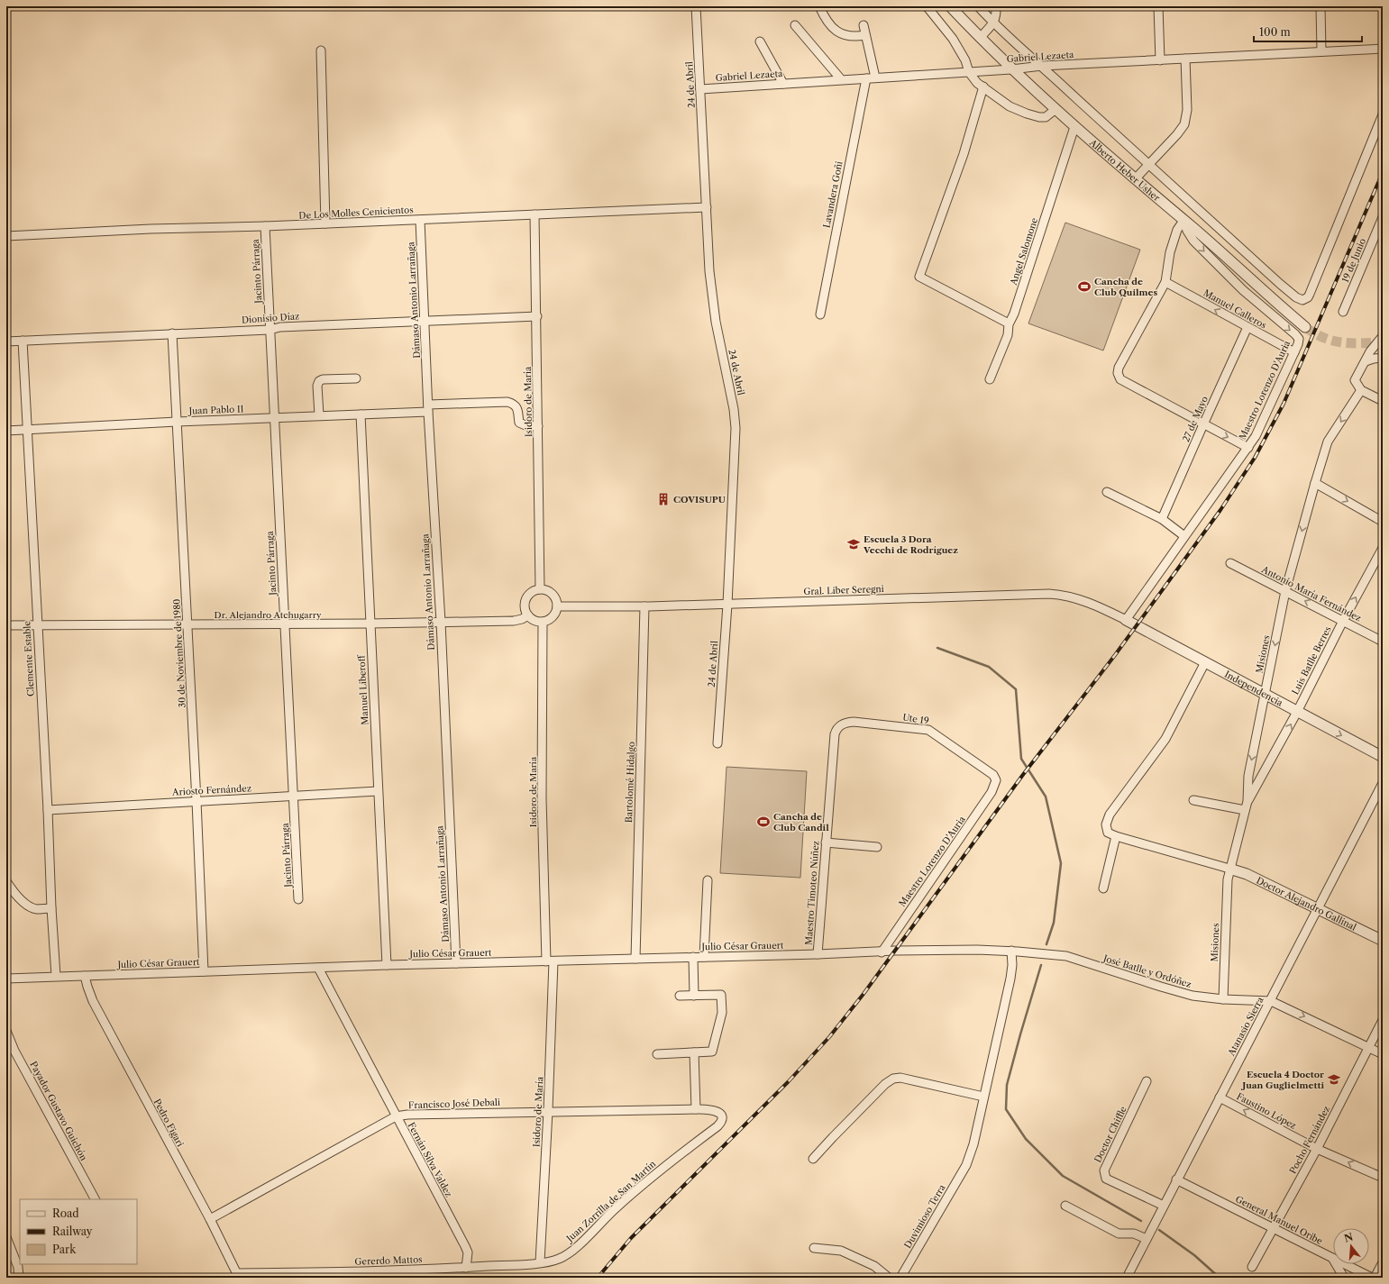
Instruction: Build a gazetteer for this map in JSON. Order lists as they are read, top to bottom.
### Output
{
  "streets": {
    "street": [
      "Gabriel Lezaeta",
      "24 de Abril",
      "Alberto Heber Usher",
      "Lavandera Goñi",
      "De Los Molles Cenicientos",
      "Angel Salomone",
      "19 de Junio",
      "Jacinto Párraga",
      "Dámaso Antonio Larrañaga",
      "Manuel Calleros",
      "Dionisio Díaz",
      "Maestro Lorenzo D'Auria",
      "Isidoro de María",
      "Juan Pablo II",
      "27 de Mayo",
      "Gral. Liber Seregni",
      "Antonio María Fernández",
      "Dr. Alejandro Atchugarry",
      "30 de Noviembre de 1980",
      "Misiones",
      "Clemente Estable",
      "Luis Batlle Berres",
      "Independencia",
      "Manuel Liberoff",
      "Ute 19",
      "Bartolomé Hidalgo",
      "Ariosto Fernández",
      "Maestro Timoteo Núñez",
      "Doctor Alejandro Gallinal",
      "Julio César Grauert",
      "José Batlle y Ordóñez",
      "Atanasio Sierra",
      "Francisco José Debali",
      "Payador Gustavo Guichón",
      "Faustino López",
      "Pedro Figari",
      "Doctor Chiffle",
      "Pocho Fernández",
      "Fernán Silva Valdez",
      "Juan Zorrilla de San Martín",
      "Duvimioso Terra",
      "General Manuel Oribe",
      "Gererdo Mattos"
    ]
  },
  "crossings": [
    ["Gabriel Lezaeta", "24 de Abril"],
    ["Gabriel Lezaeta", "Alberto Heber Usher"],
    ["Gabriel Lezaeta", "Lavandera Goñi"],
    ["24 de Abril", "De Los Molles Cenicientos"],
    ["24 de Abril", "Gral. Liber Seregni"],
    ["Alberto Heber Usher", "Angel Salomone"],
    ["Alberto Heber Usher", "Maestro Lorenzo D'Auria"],
    ["De Los Molles Cenicientos", "Jacinto Párraga"],
    ["De Los Molles Cenicientos", "Dámaso Antonio Larrañaga"],
    ["De Los Molles Cenicientos", "Isidoro de María"],
    ["Jacinto Párraga", "Dionisio Díaz"],
    ["Jacinto Párraga", "Juan Pablo II"],
    ["Jacinto Párraga", "Dr. Alejandro Atchugarry"],
    ["Jacinto Párraga", "Ariosto Fernández"],
    ["Dámaso Antonio Larrañaga", "Dionisio Díaz"],
    ["Dámaso Antonio Larrañaga", "Juan Pablo II"],
    ["Dámaso Antonio Larrañaga", "Dr. Alejandro Atchugarry"],
    ["Dámaso Antonio Larrañaga", "Julio César Grauert"],
    ["Manuel Calleros", "Maestro Lorenzo D'Auria"],
    ["Manuel Calleros", "27 de Mayo"],
    ["Dionisio Díaz", "Isidoro de María"],
    ["Dionisio Díaz", "30 de Noviembre de 1980"],
    ["Dionisio Díaz", "Clemente Estable"],
    ["Maestro Lorenzo D'Auria", "Gral. Liber Seregni"],
    ["Maestro Lorenzo D'Auria", "Independencia"],
    ["Maestro Lorenzo D'Auria", "Ute 19"],
    ["Maestro Lorenzo D'Auria", "Julio César Grauert"],
    ["Isidoro de María", "Juan Pablo II"],
    ["Isidoro de María", "Gral. Liber Seregni"],
    ["Isidoro de María", "Dr. Alejandro Atchugarry"],
    ["Isidoro de María", "Julio César Grauert"],
    ["Isidoro de María", "Francisco José Debali"],
    ["Isidoro de María", "Juan Zorrilla de San Martín"],
    ["Isidoro de María", "Gererdo Mattos"],
    ["Juan Pablo II", "30 de Noviembre de 1980"],
    ["Juan Pablo II", "Clemente Estable"],
    ["Juan Pablo II", "Manuel Liberoff"],
    ["Gral. Liber Seregni", "Dr. Alejandro Atchugarry"],
    ["Gral. Liber Seregni", "Independencia"],
    ["Gral. Liber Seregni", "Bartolomé Hidalgo"],
    ["Antonio María Fernández", "Misiones"],
    ["Antonio María Fernández", "Luis Batlle Berres"],
    ["Dr. Alejandro Atchugarry", "30 de Noviembre de 1980"],
    ["Dr. Alejandro Atchugarry", "Clemente Estable"],
    ["Dr. Alejandro Atchugarry", "Manuel Liberoff"],
    ["30 de Noviembre de 1980", "Ariosto Fernández"],
    ["30 de Noviembre de 1980", "Julio César Grauert"],
    ["Misiones", "Luis Batlle Berres"],
    ["Misiones", "Independencia"],
    ["Misiones", "Doctor Alejandro Gallinal"],
    ["Misiones", "José Batlle y Ordóñez"],
    ["Clemente Estable", "Ariosto Fernández"],
    ["Clemente Estable", "Julio César Grauert"],
    ["Luis Batlle Berres", "Independencia"],
    ["Manuel Liberoff", "Ariosto Fernández"],
    ["Manuel Liberoff", "Julio César Grauert"],
    ["Ute 19", "Maestro Timoteo Núñez"],
    ["Bartolomé Hidalgo", "Julio César Grauert"],
    ["Maestro Timoteo Núñez", "Julio César Grauert"],
    ["Doctor Alejandro Gallinal", "Atanasio Sierra"],
    ["Julio César Grauert", "José Batlle y Ordóñez"],
    ["Julio César Grauert", "Pedro Figari"],
    ["Julio César Grauert", "Fernán Silva Valdez"],
    ["José Batlle y Ordóñez", "Atanasio Sierra"],
    ["José Batlle y Ordóñez", "Pocho Fernández"],
    ["José Batlle y Ordóñez", "Duvimioso Terra"],
    ["Atanasio Sierra", "Faustino López"],
    ["Atanasio Sierra", "Doctor Chiffle"],
    ["Atanasio Sierra", "General Manuel Oribe"],
    ["Francisco José Debali", "Pedro Figari"],
    ["Francisco José Debali", "Fernán Silva Valdez"],
    ["Francisco José Debali", "Juan Zorrilla de San Martín"],
    ["Faustino López", "Pocho Fernández"],
    ["Pedro Figari", "Gererdo Mattos"],
    ["Pocho Fernández", "General Manuel Oribe"],
    ["Fernán Silva Valdez", "Gererdo Mattos"],
    ["Juan Zorrilla de San Martín", "Gererdo Mattos"]
  ],
  "one_way": [
    "Manuel Calleros",
    "Antonio María Fernández",
    "Misiones",
    "Luis Batlle Berres",
    "Faustino López"
  ],
  "places": {
    "sports": ["Cancha de Club Quilmes", "Cancha de Club Candil"],
    "building": ["COVISUPU"],
    "school or university": ["Escuela 3 Dora Vecchi de Rodríguez", "Escuela 4 Doctor Juan Guglielmetti"]
  },
  "legend": ["Road", "Railway", "Park"],
  "scale_bar": "100 m",
  "north": "top"
}
